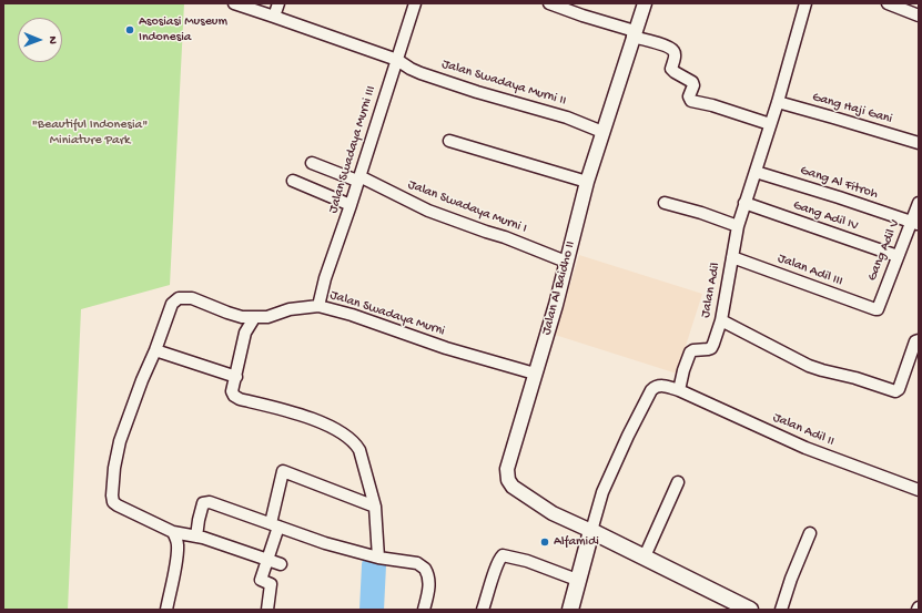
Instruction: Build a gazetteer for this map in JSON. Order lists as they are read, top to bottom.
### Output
{
  "streets": {
    "street": [
      "Jalan Swadaya Murni II",
      "Gang Haji Gani",
      "Jalan Swadaya Murni III",
      "Gang Al Fitroh",
      "Jalan Swadaya Murni I",
      "Gang Adil IV",
      "Gang Adil V",
      "Jalan Adil III",
      "Jalan Al Baidho II",
      "Jalan Adil",
      "Jalan Swadaya Murni",
      "Jalan Adil II"
    ]
  },
  "crossings": [
    ["Jalan Swadaya Murni II", "Jalan Swadaya Murni III"],
    ["Jalan Swadaya Murni II", "Jalan Al Baidho II"],
    ["Gang Haji Gani", "Jalan Adil"],
    ["Jalan Swadaya Murni III", "Jalan Swadaya Murni I"],
    ["Jalan Swadaya Murni III", "Jalan Swadaya Murni"],
    ["Gang Al Fitroh", "Gang Adil V"],
    ["Gang Al Fitroh", "Jalan Adil"],
    ["Jalan Swadaya Murni I", "Jalan Al Baidho II"],
    ["Gang Adil IV", "Gang Adil V"],
    ["Gang Adil IV", "Jalan Adil"],
    ["Gang Adil V", "Jalan Adil III"],
    ["Jalan Adil III", "Jalan Adil"],
    ["Jalan Al Baidho II", "Jalan Swadaya Murni"],
    ["Jalan Adil", "Jalan Adil II"]
  ],
  "parks": ["\"Beautiful Indonesia\" Miniature Park"],
  "places": ["Asosiasi Museum Indonesia", "Alfamidi"],
  "north": "right"
}
